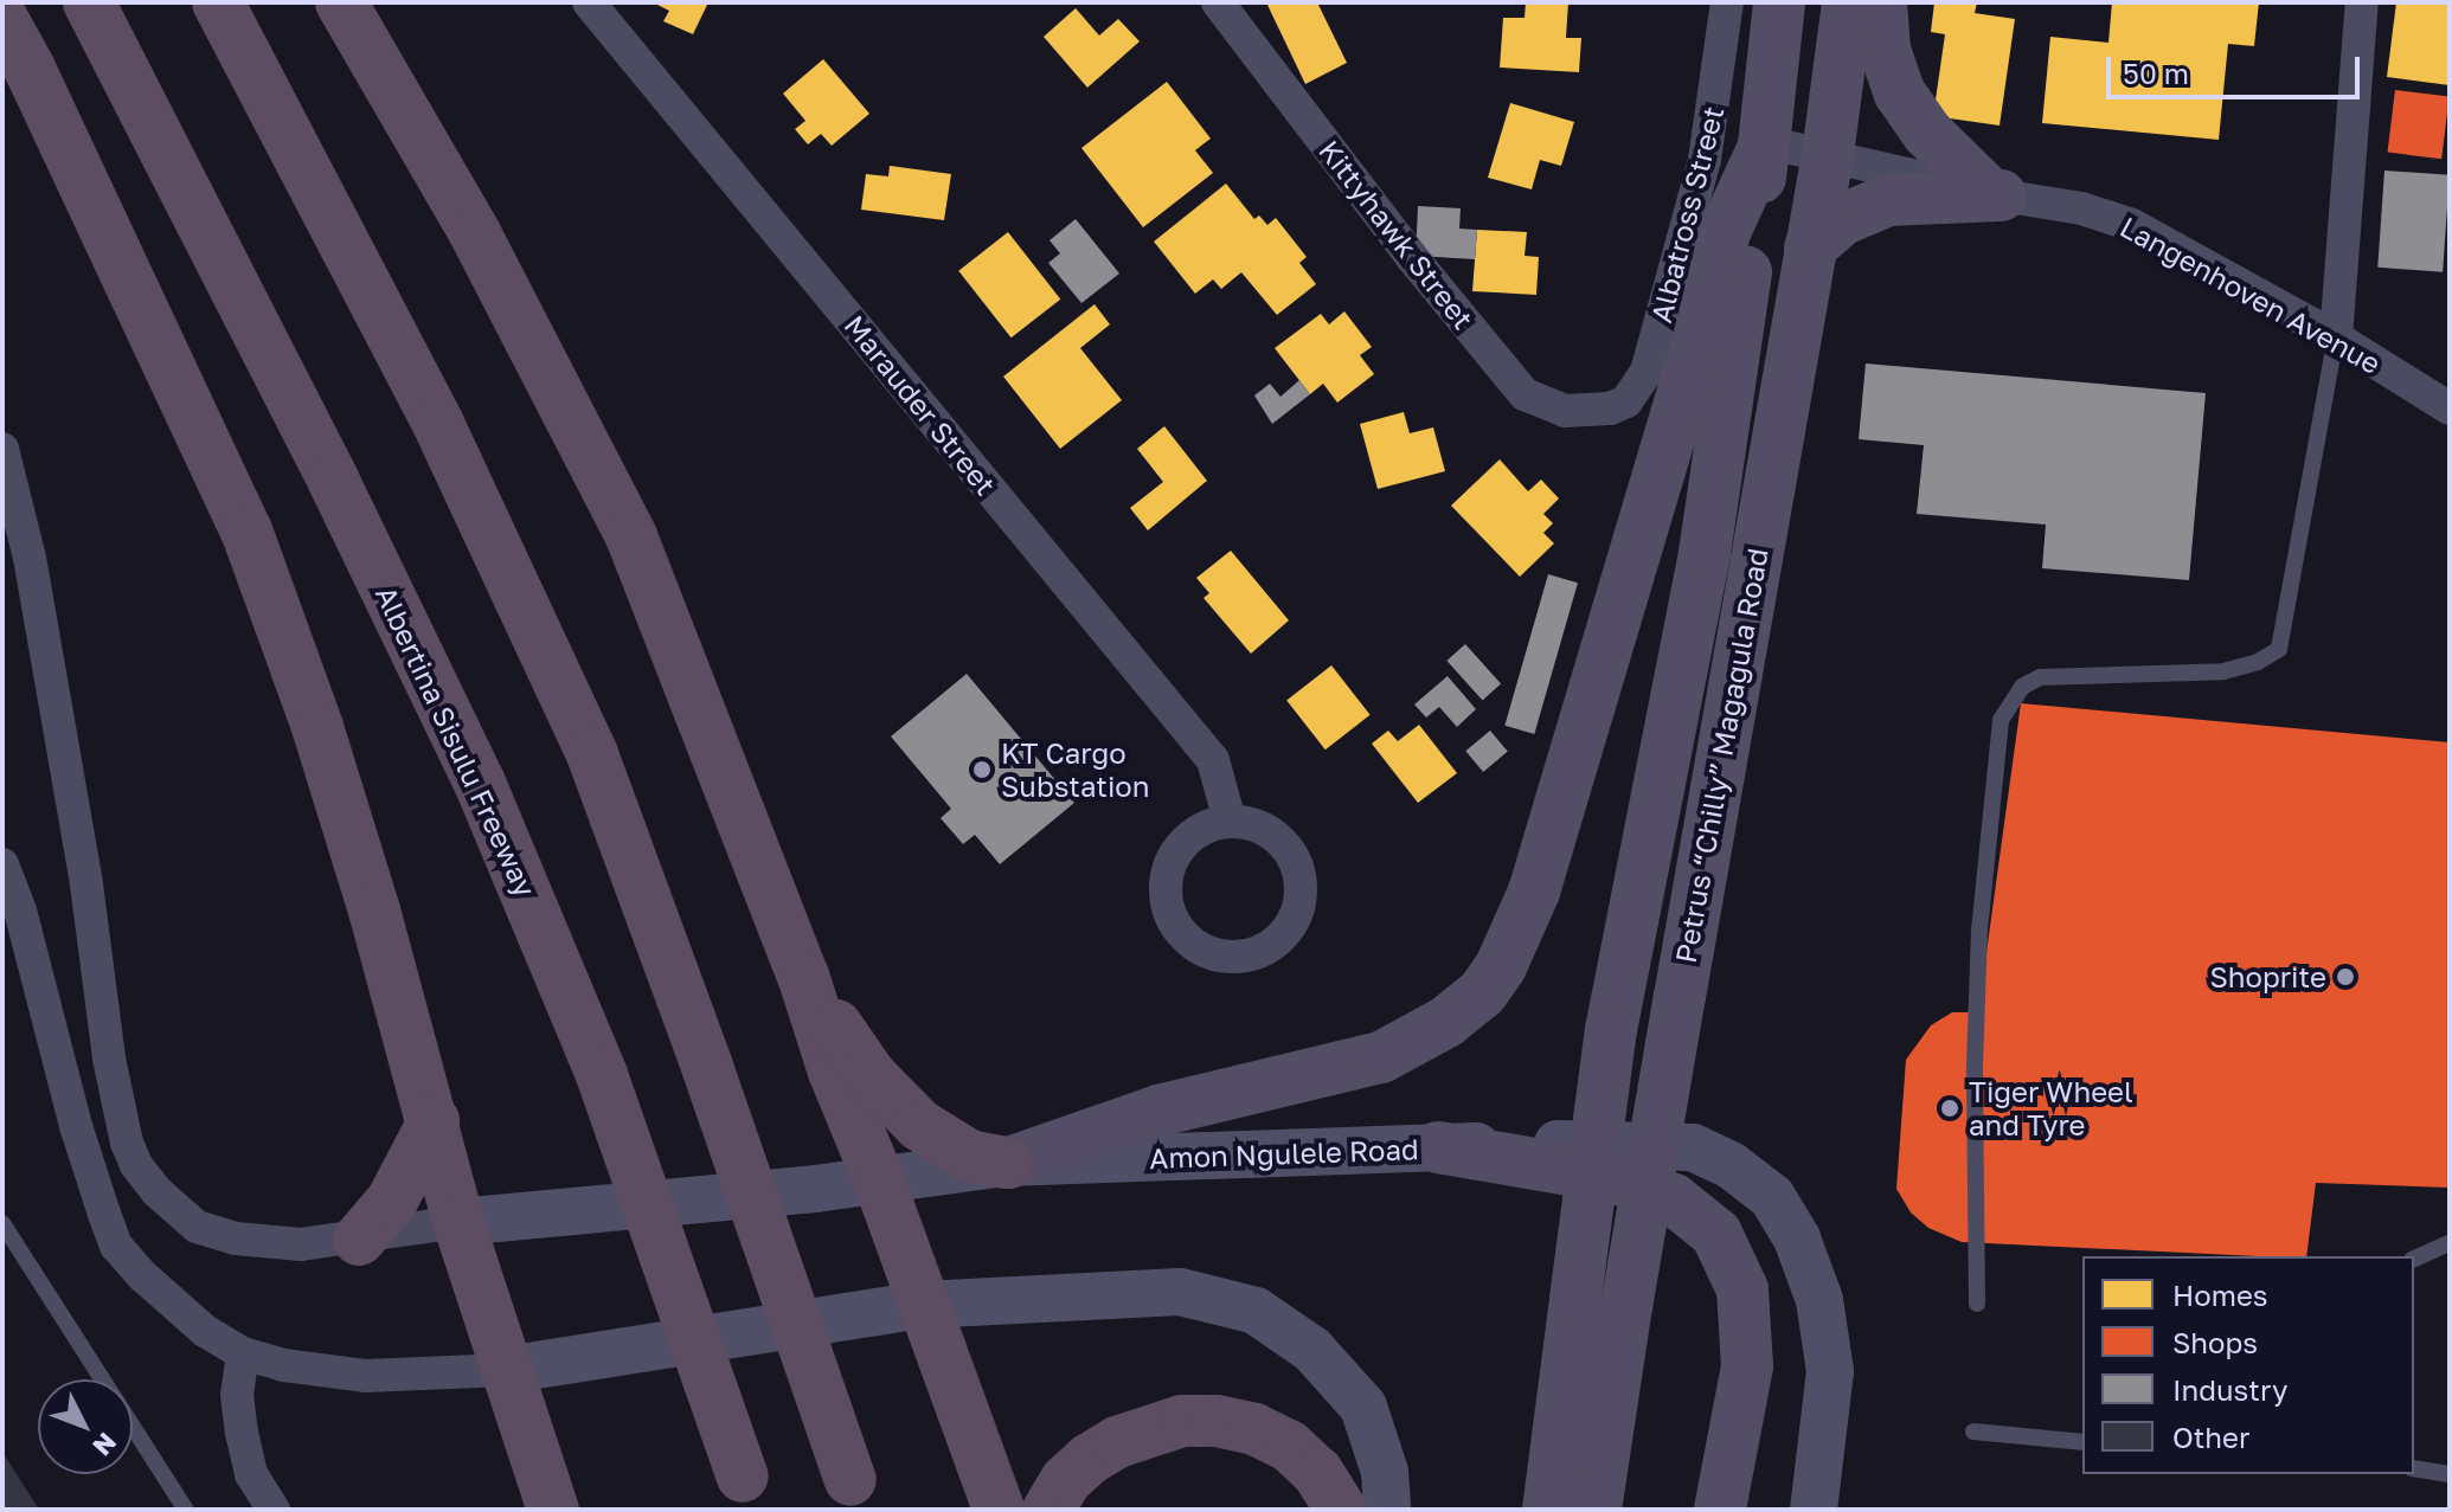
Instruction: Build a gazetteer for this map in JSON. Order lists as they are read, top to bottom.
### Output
{
  "streets": {
    "highway": ["Albertina Sisulu Freeway"],
    "main road": ["Petrus “Chilly” Magagula Road", "Amon Ngulele Road"],
    "street": [
      "Albatross Street",
      "Kittyhawk Street",
      "Langenhoven Avenue",
      "Marauder Street"
    ]
  },
  "crossings": [
    ["Albatross Street", "Kittyhawk Street"],
    ["Langenhoven Avenue", "Petrus “Chilly” Magagula Road"]
  ],
  "places": ["KT Cargo Substation", "Shoprite", "Tiger Wheel and Tyre"],
  "legend": [
    "Homes",
    "Shops",
    "Industry",
    "Other"
  ],
  "scale_bar": "50 m",
  "north": "bottom right"
}
